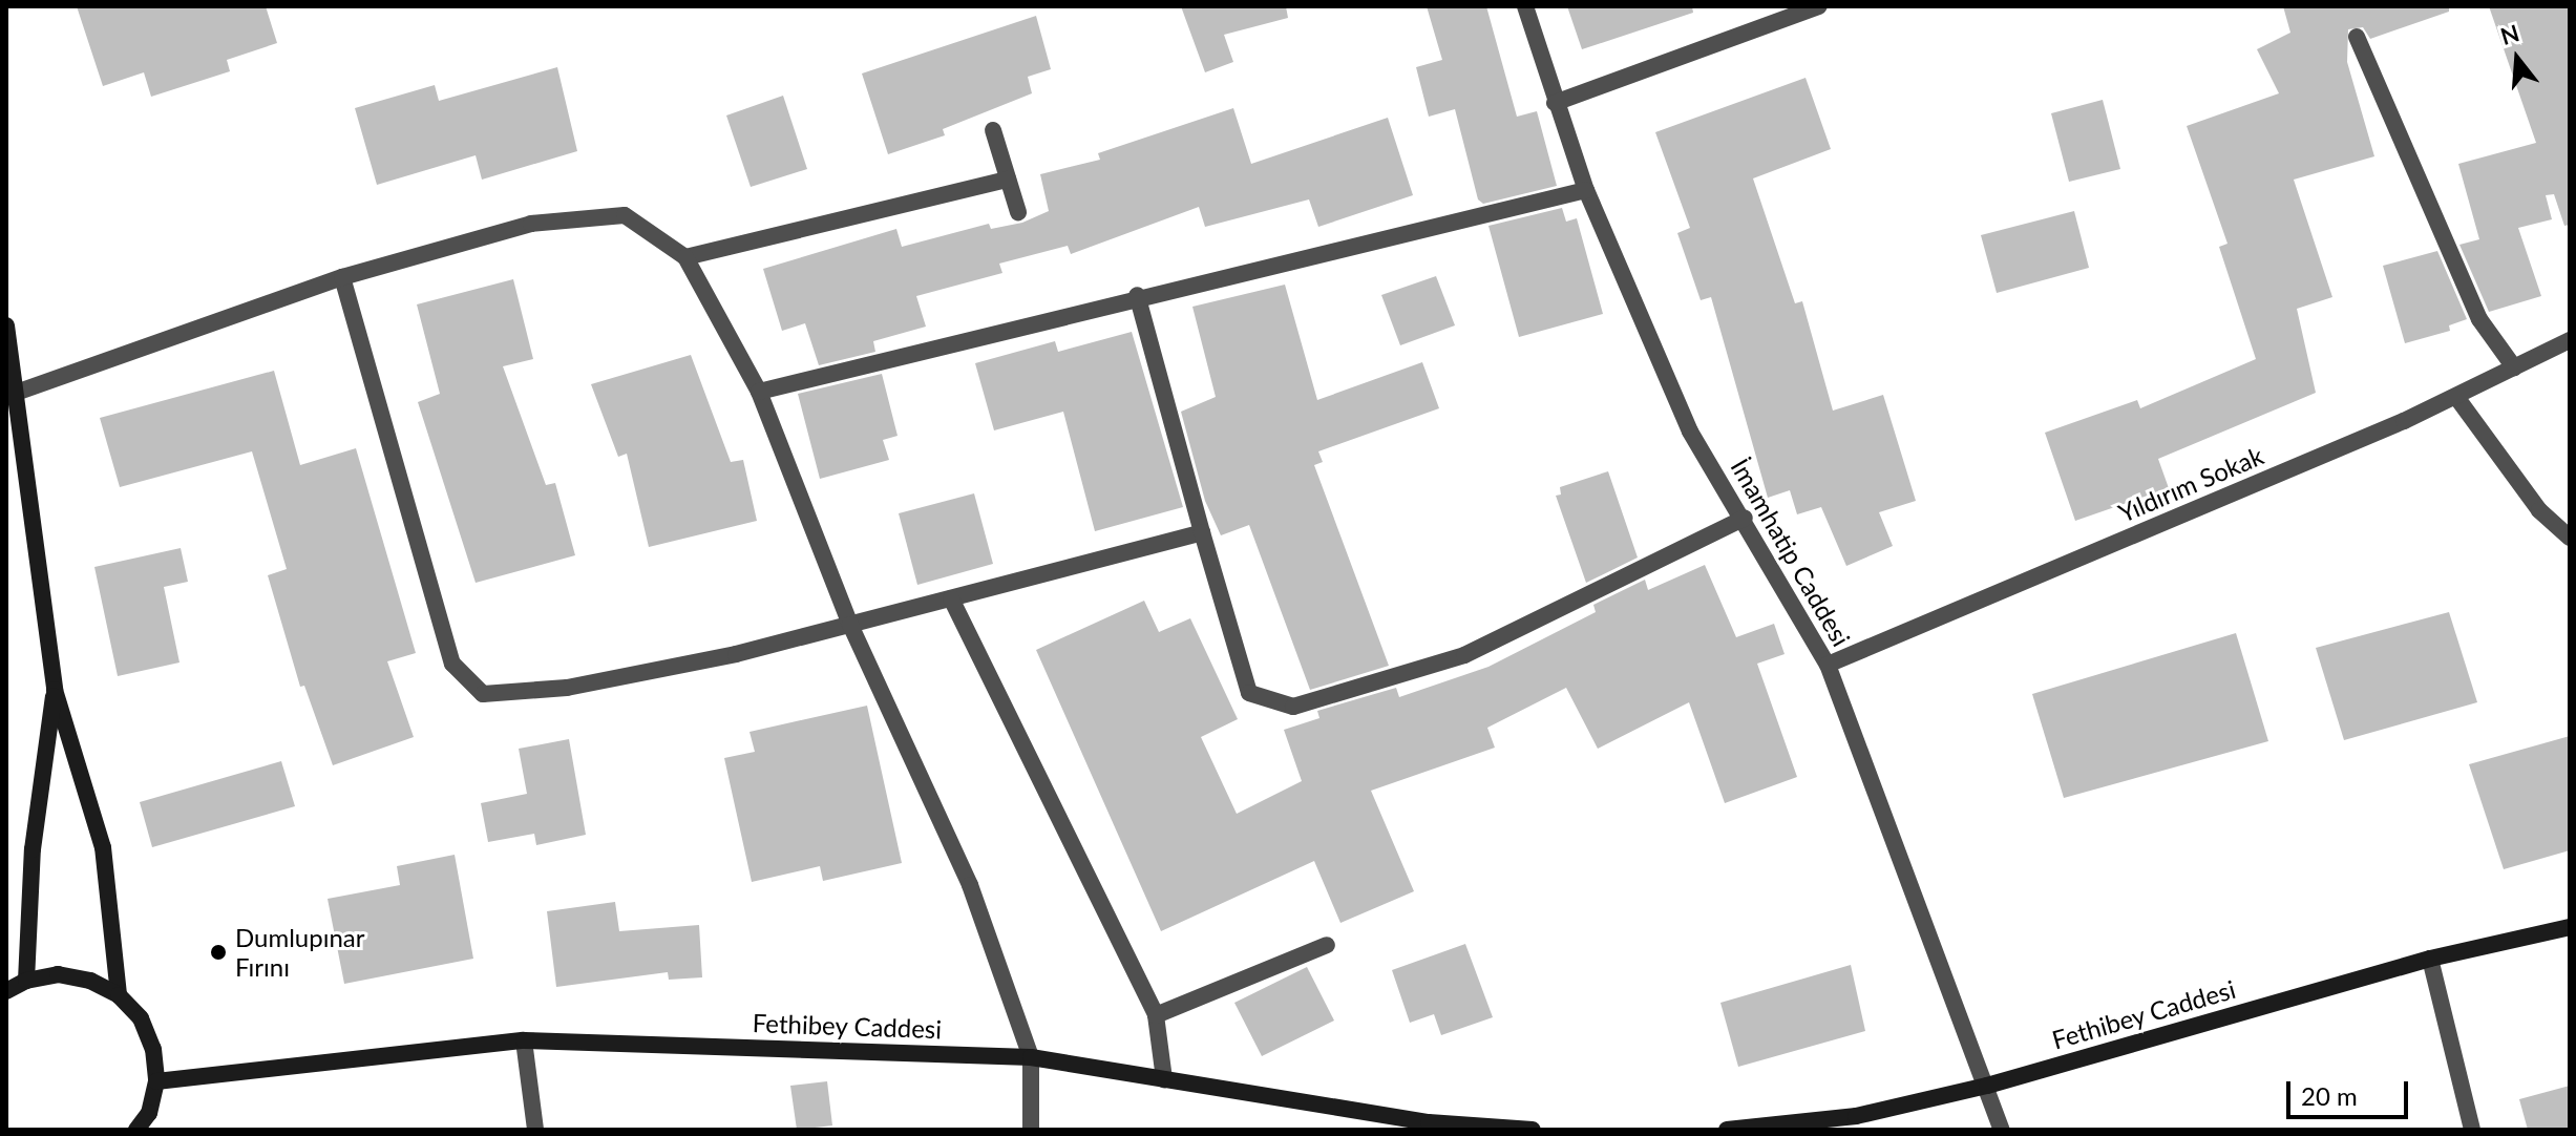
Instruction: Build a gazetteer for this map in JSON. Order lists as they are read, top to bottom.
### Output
{
  "streets": {
    "street": ["Yıldırım Sokak", "İmamhatip Caddesi", "Fethibey Caddesi"]
  },
  "crossings": [
    ["Yıldırım Sokak", "İmamhatip Caddesi"],
    ["İmamhatip Caddesi", "Fethibey Caddesi"]
  ],
  "places": ["Dumlupınar Fırını"],
  "scale_bar": "20 m",
  "north": "top"
}
